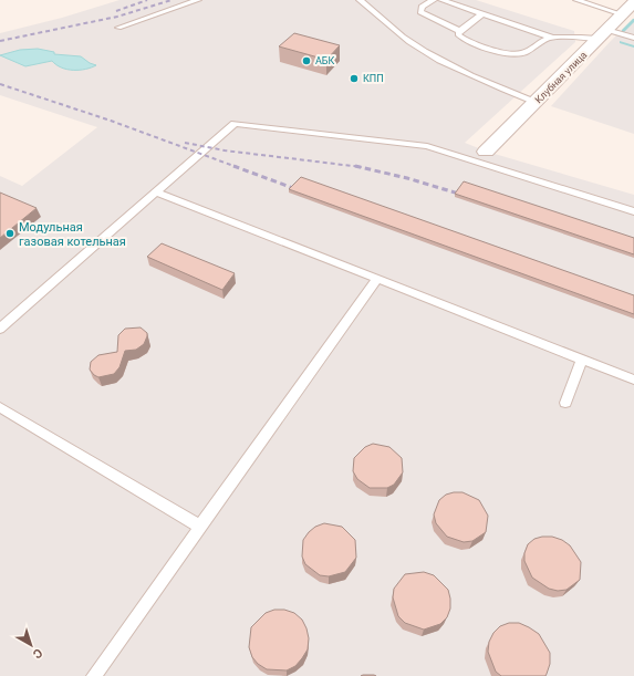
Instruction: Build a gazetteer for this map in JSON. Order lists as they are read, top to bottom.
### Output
{
  "streets": {
    "street": ["Клубная улица"]
  },
  "places": ["АБК", "КПП", "Модульная газовая котельная"],
  "north": "bottom right"
}
